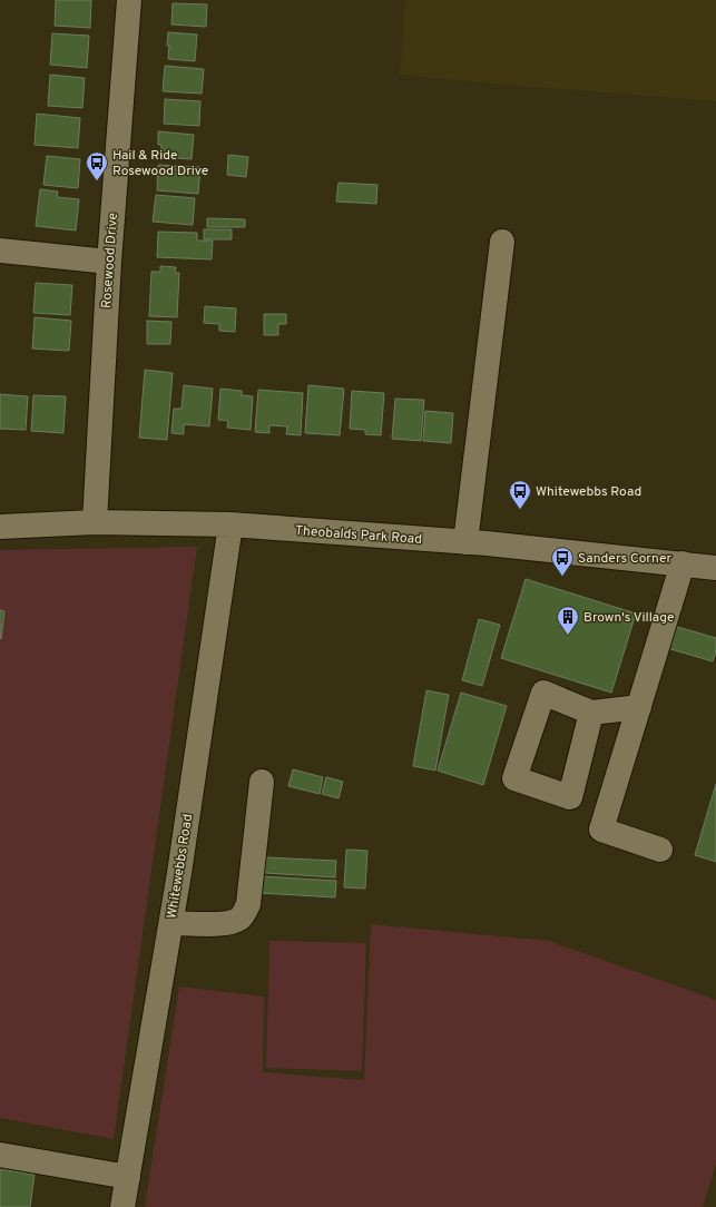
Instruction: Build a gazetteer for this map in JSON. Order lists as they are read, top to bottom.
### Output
{
  "streets": {
    "street": ["Rosewood Drive", "Theobalds Park Road", "Whitewebbs Road"]
  },
  "crossings": [
    ["Rosewood Drive", "Theobalds Park Road"],
    ["Theobalds Park Road", "Whitewebbs Road"]
  ],
  "places": {
    "bus stop": ["Hail & Ride Rosewood Drive", "Whitewebbs Road", "Sanders Corner"],
    "building": ["Brown's Village"]
  }
}
